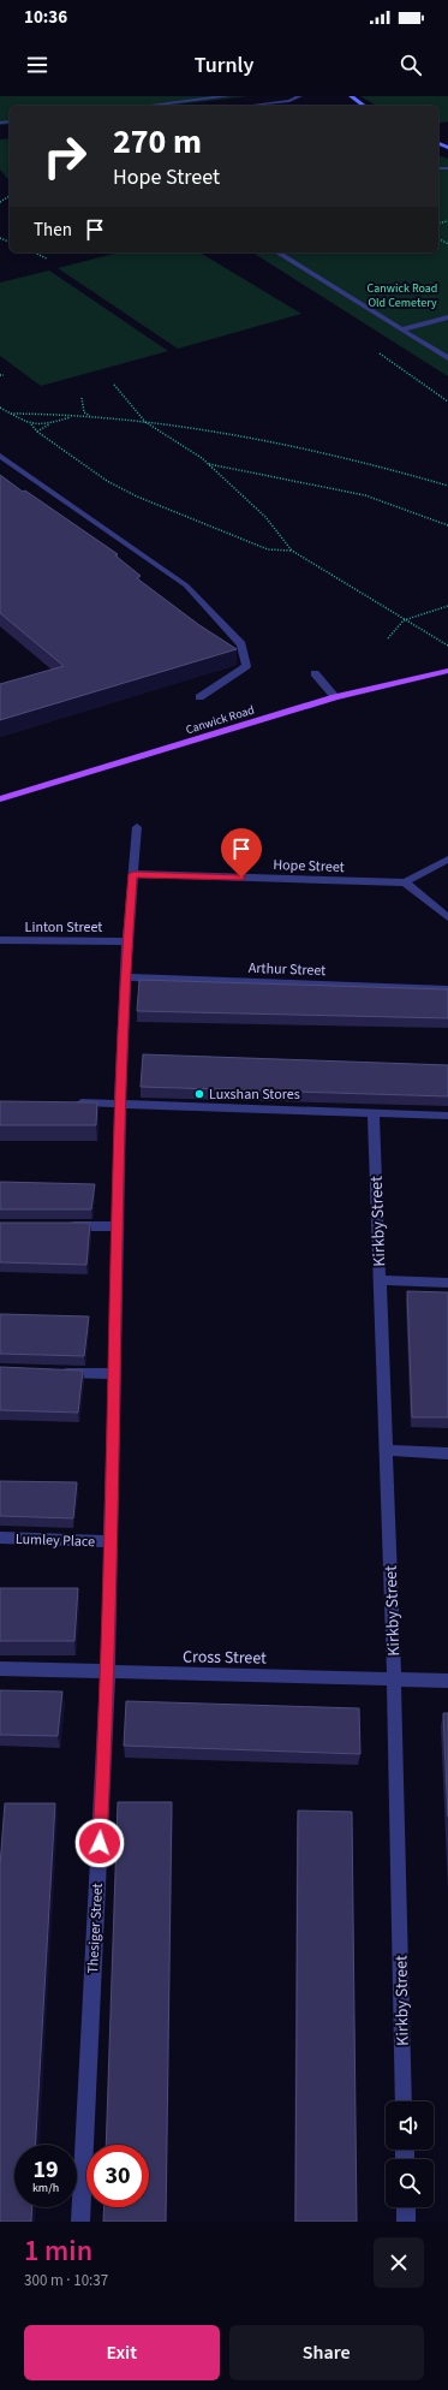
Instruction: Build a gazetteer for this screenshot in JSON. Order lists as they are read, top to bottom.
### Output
{
  "streets": {
    "main road": ["Canwick Road"],
    "street": [
      "Hope Street",
      "Linton Street",
      "Arthur Street",
      "Kirkby Street",
      "Lumley Place",
      "Cross Street",
      "Thesiger Street"
    ]
  },
  "crossings": [
    ["Hope Street", "Thesiger Street"],
    ["Linton Street", "Thesiger Street"],
    ["Arthur Street", "Thesiger Street"],
    ["Kirkby Street", "Cross Street"],
    ["Lumley Place", "Thesiger Street"],
    ["Cross Street", "Thesiger Street"]
  ],
  "parks": ["Canwick Road Old Cemetery"],
  "places": ["Luxshan Stores"],
  "page": {
    "status": "10:36",
    "header": "Turnly",
    "turn": ["270 m", "Hope Street"],
    "then": "Then",
    "speed": "19 km/h",
    "limit": "30",
    "heading": ["1 min", "300 m · 10:37"],
    "buttons": ["Exit", "Share"]
  }
}
